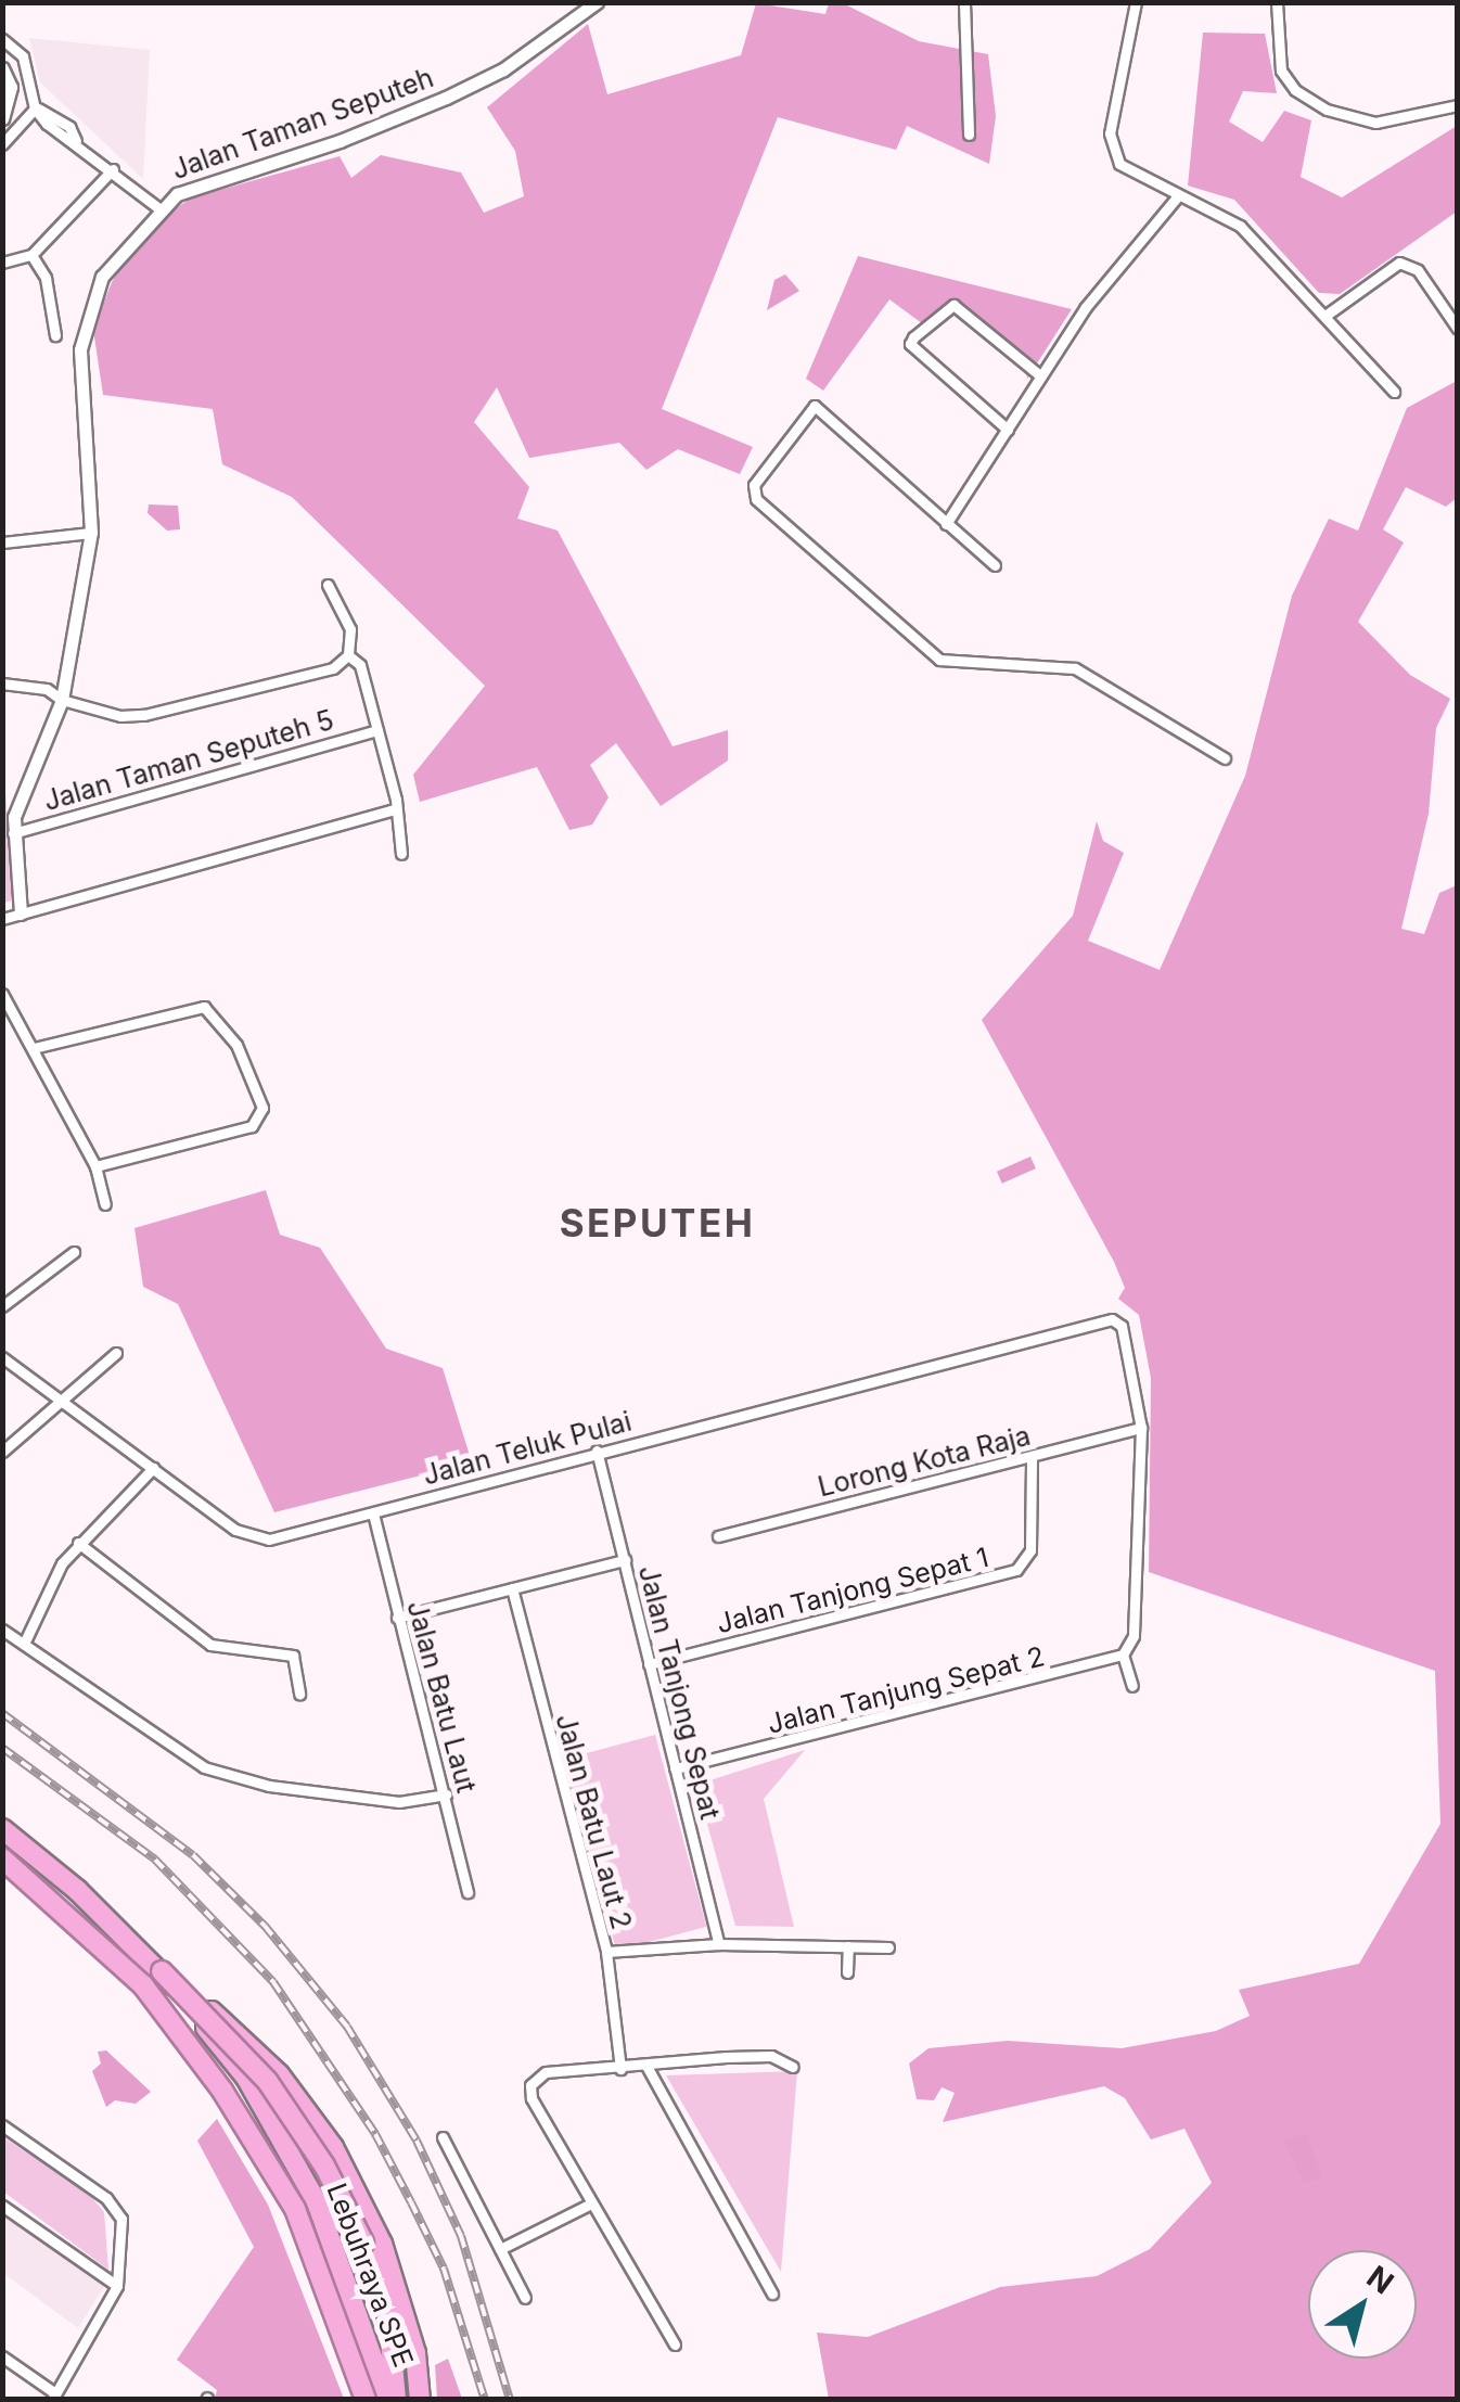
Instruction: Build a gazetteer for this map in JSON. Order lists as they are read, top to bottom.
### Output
{
  "streets": {
    "highway": ["Lebuhraya SPE"],
    "street": [
      "Jalan Taman Seputeh",
      "Jalan Taman Seputeh 5",
      "Jalan Teluk Pulai",
      "Lorong Kota Raja",
      "Jalan Tanjong Sepat 1",
      "Jalan Tanjung Sepat 2",
      "Jalan Tanjong Sepat",
      "Jalan Batu Laut",
      "Jalan Batu Laut 2"
    ]
  },
  "crossings": [
    ["Jalan Taman Seputeh", "Jalan Taman Seputeh 5"],
    ["Jalan Teluk Pulai", "Lorong Kota Raja"],
    ["Jalan Teluk Pulai", "Jalan Tanjong Sepat"],
    ["Jalan Teluk Pulai", "Jalan Batu Laut"],
    ["Lorong Kota Raja", "Jalan Tanjong Sepat 1"],
    ["Jalan Tanjong Sepat 1", "Jalan Tanjong Sepat"],
    ["Jalan Tanjung Sepat 2", "Jalan Tanjong Sepat"]
  ],
  "districts": ["SEPUTEH"],
  "north": "top right"
}
